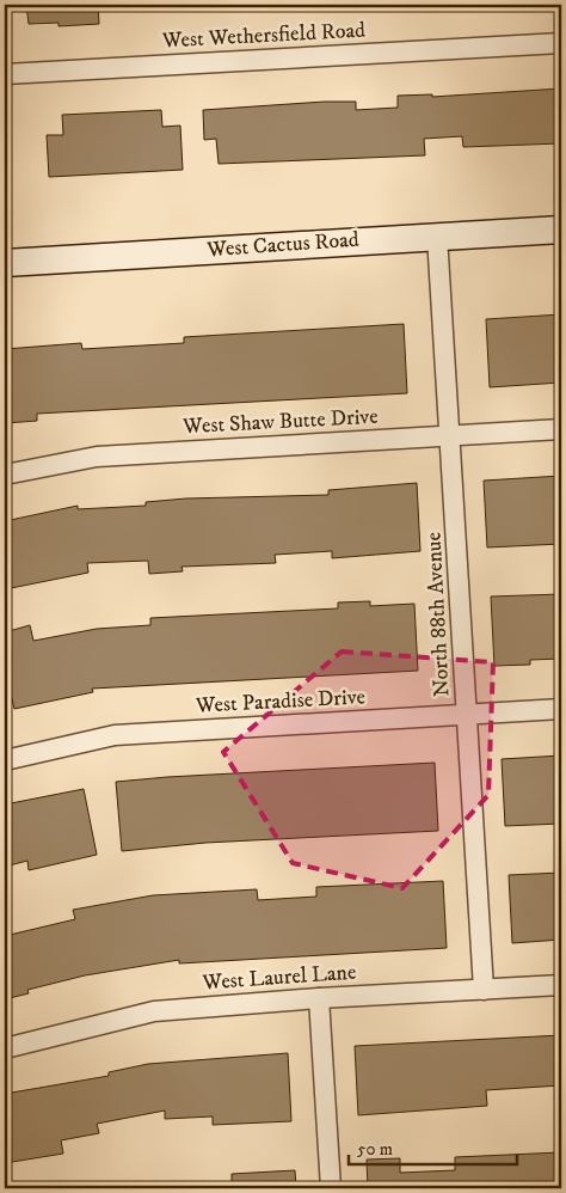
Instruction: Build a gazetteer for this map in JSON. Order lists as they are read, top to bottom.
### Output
{
  "streets": {
    "main road": ["West Cactus Road"],
    "street": [
      "West Wethersfield Road",
      "West Shaw Butte Drive",
      "North 88th Avenue",
      "West Paradise Drive",
      "West Laurel Lane"
    ]
  },
  "crossings": [
    ["West Cactus Road", "North 88th Avenue"],
    ["West Shaw Butte Drive", "North 88th Avenue"],
    ["North 88th Avenue", "West Paradise Drive"],
    ["North 88th Avenue", "West Laurel Lane"]
  ],
  "scale_bar": "50 m"
}
